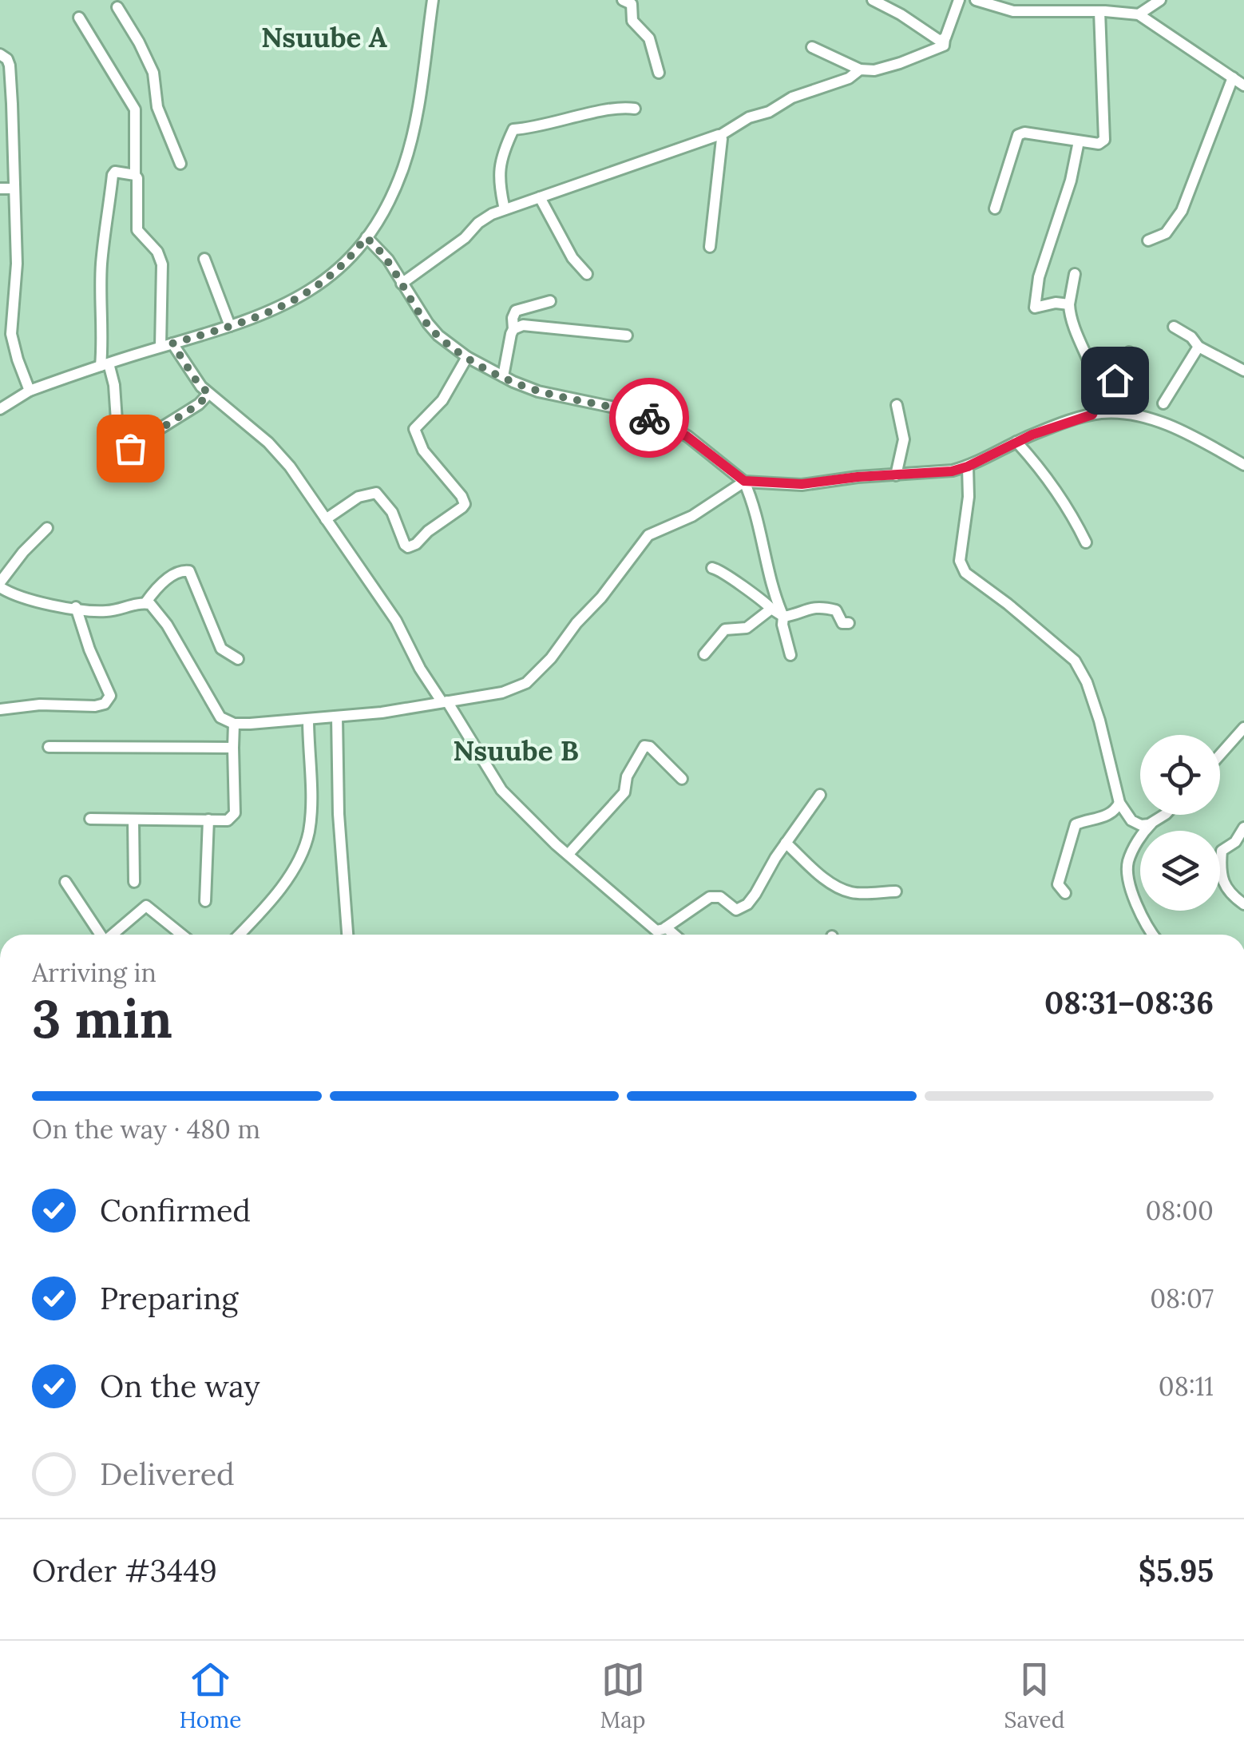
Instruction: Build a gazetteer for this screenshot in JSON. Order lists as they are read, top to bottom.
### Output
{
  "districts": ["Nsuube A", "Nsuube B"],
  "page": {
    "heading": ["3 min", "Arriving in", "08:31–08:36"],
    "panel": ["Order #3449", "$5.95"],
    "bar": "On the way · 480 m",
    "list": [
      ["Confirmed", "08:00"],
      ["Preparing", "08:07"],
      ["On the way", "08:11"],
      "Delivered"
    ],
    "tabs": ["Home", "Map", "Saved"]
  }
}
